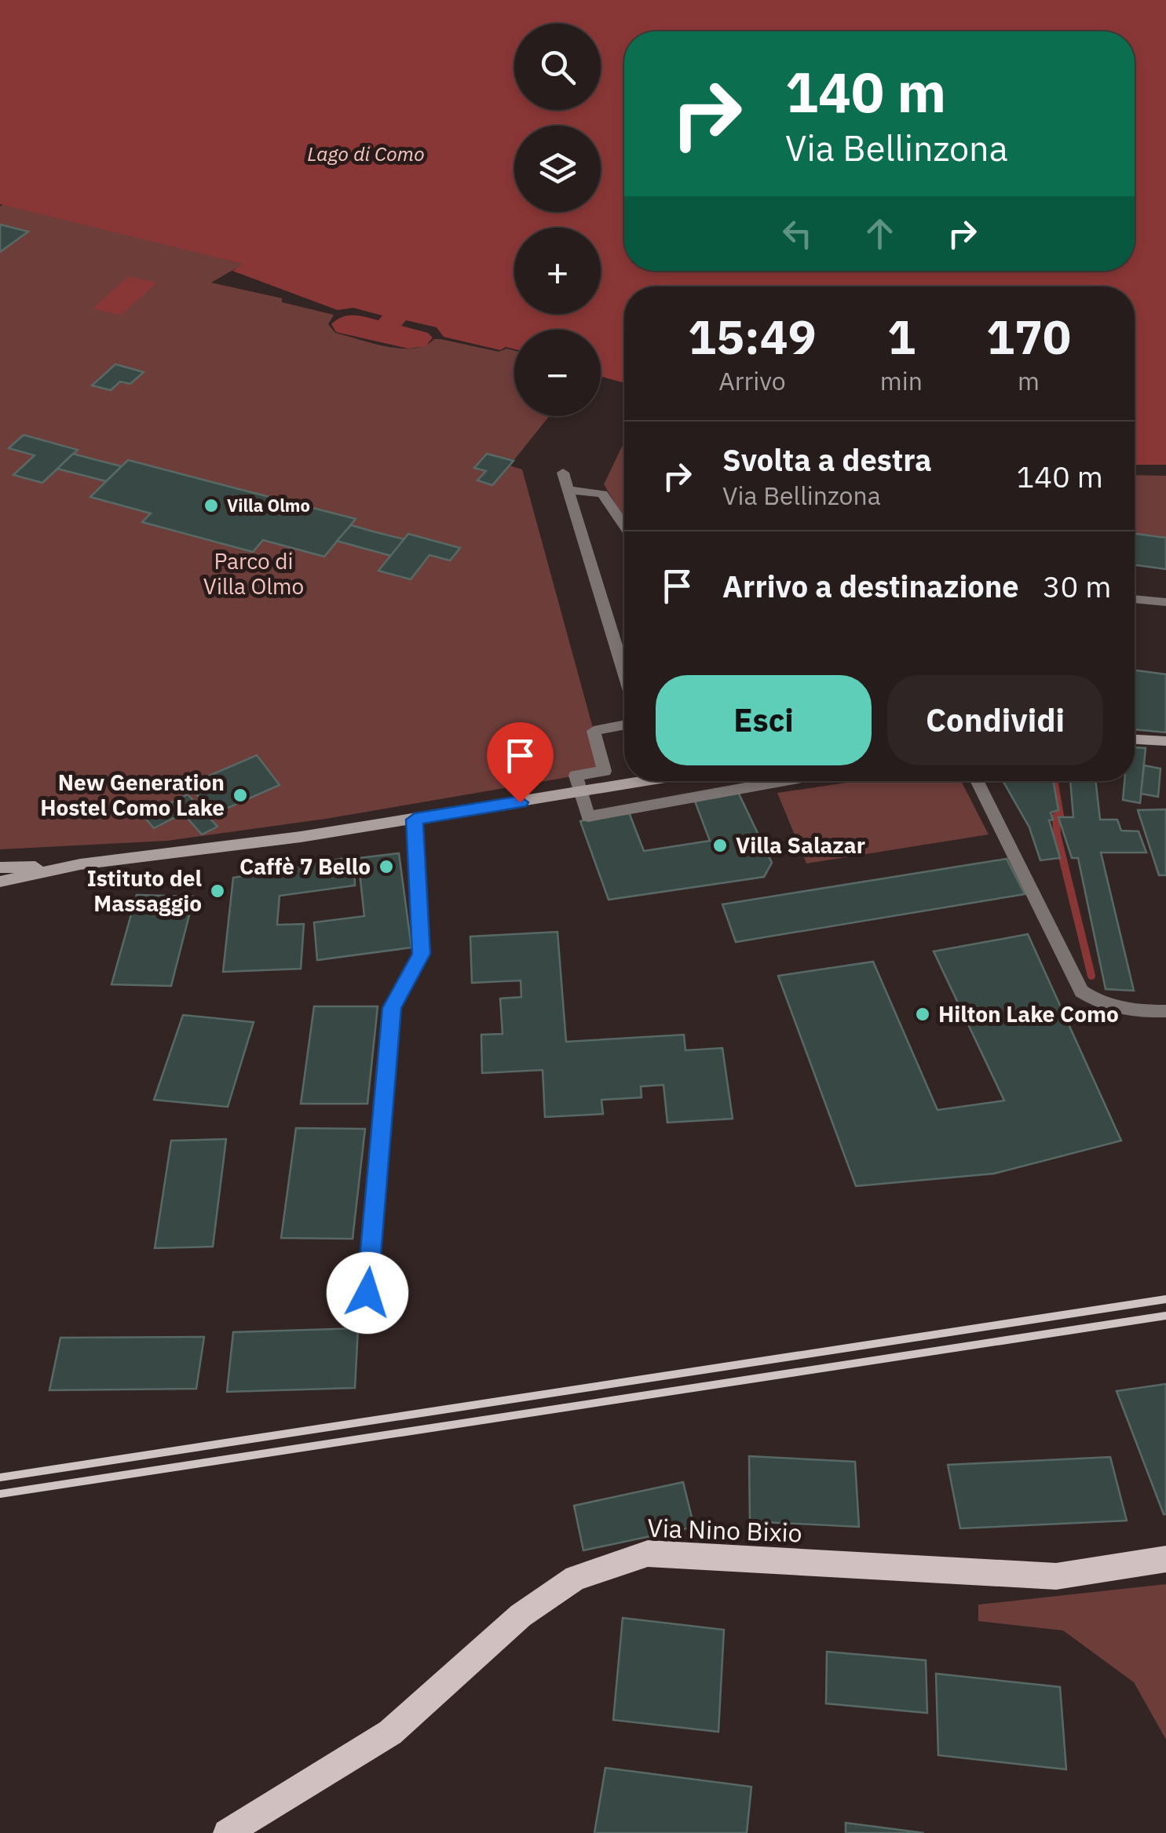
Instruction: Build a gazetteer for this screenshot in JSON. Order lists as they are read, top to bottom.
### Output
{
  "streets": {
    "main road": ["Via Nino Bixio"]
  },
  "water": ["Lago di Como"],
  "parks": ["Parco di Villa Olmo"],
  "places": [
    "Villa Olmo",
    "New Generation Hostel Como Lake",
    "Villa Salazar",
    "Caffè 7 Bello",
    "Istituto del Massaggio",
    "Hilton Lake Como"
  ],
  "page": {
    "map_buttons": ["+", "−"],
    "turn": ["140 m", "Via Bellinzona"],
    "eta": [
      "15:49",
      "Arrivo",
      "1",
      "min",
      "170",
      "m"
    ],
    "list": [
      {
        "name": "Svolta a destra",
        "note": "Via Bellinzona",
        "value": "140 m"
      },
      {
        "name": "Arrivo a destinazione",
        "value": "30 m"
      }
    ],
    "buttons": ["Esci", "Condividi"]
  }
}
